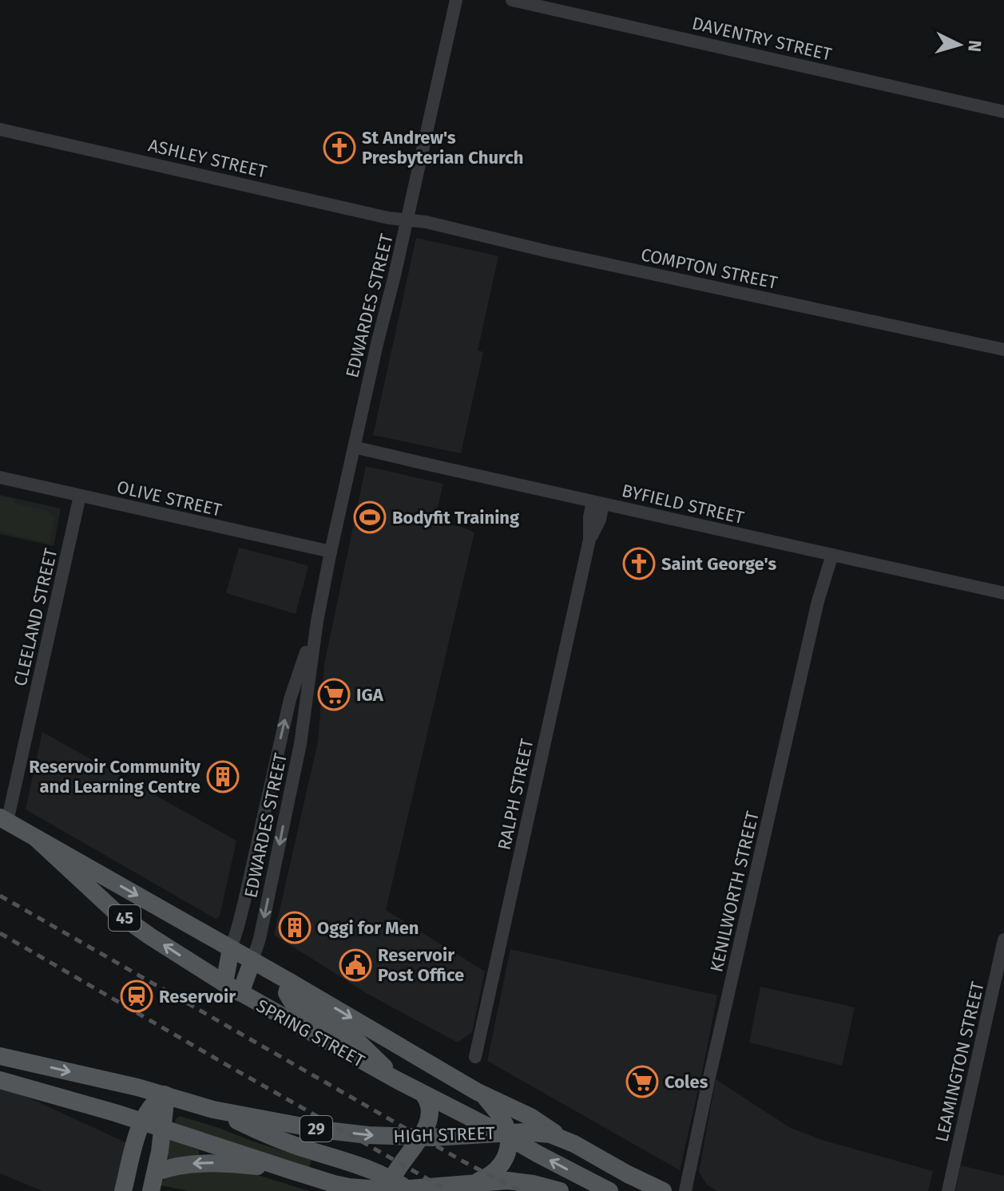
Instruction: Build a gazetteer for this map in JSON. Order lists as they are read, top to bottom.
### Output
{
  "streets": {
    "main road": [
      "45",
      "SPRING STREET",
      "29",
      "HIGH STREET"
    ],
    "street": [
      "DAVENTRY STREET",
      "ASHLEY STREET",
      "COMPTON STREET",
      "EDWARDES STREET",
      "OLIVE STREET",
      "BYFIELD STREET",
      "CLEELAND STREET",
      "RALPH STREET",
      "KENILWORTH STREET",
      "LEAMINGTON STREET"
    ]
  },
  "crossings": [
    ["ASHLEY STREET", "COMPTON STREET"],
    ["ASHLEY STREET", "EDWARDES STREET"],
    ["COMPTON STREET", "EDWARDES STREET"],
    ["EDWARDES STREET", "OLIVE STREET"],
    ["EDWARDES STREET", "BYFIELD STREET"],
    ["EDWARDES STREET", "SPRING STREET"],
    ["OLIVE STREET", "CLEELAND STREET"],
    ["BYFIELD STREET", "RALPH STREET"],
    ["BYFIELD STREET", "KENILWORTH STREET"],
    ["CLEELAND STREET", "SPRING STREET"],
    ["SPRING STREET", "HIGH STREET"]
  ],
  "places": {
    "church": ["St Andrew's Presbyterian Church", "Saint George's"],
    "sports": ["Bodyfit Training"],
    "supermarket": ["IGA", "Coles"],
    "building": ["Reservoir Community and Learning Centre", "Oggi for Men"],
    "public building": ["Reservoir Post Office"],
    "station": ["Reservoir"]
  },
  "north": "right"
}
